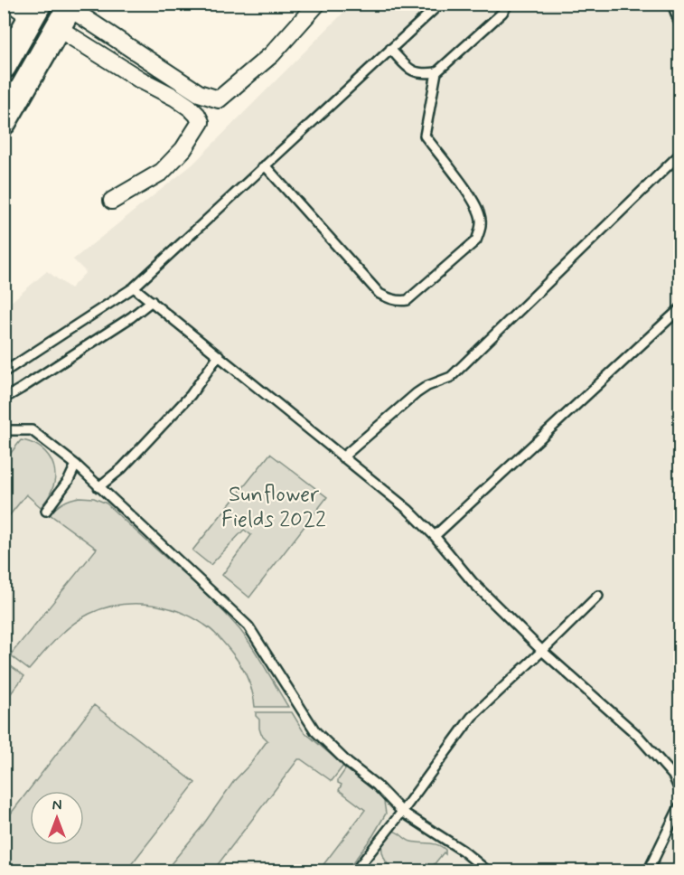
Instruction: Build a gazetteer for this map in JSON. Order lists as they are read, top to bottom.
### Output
{
  "parks": ["Sunflower Fields 2022"],
  "north": "top"
}
